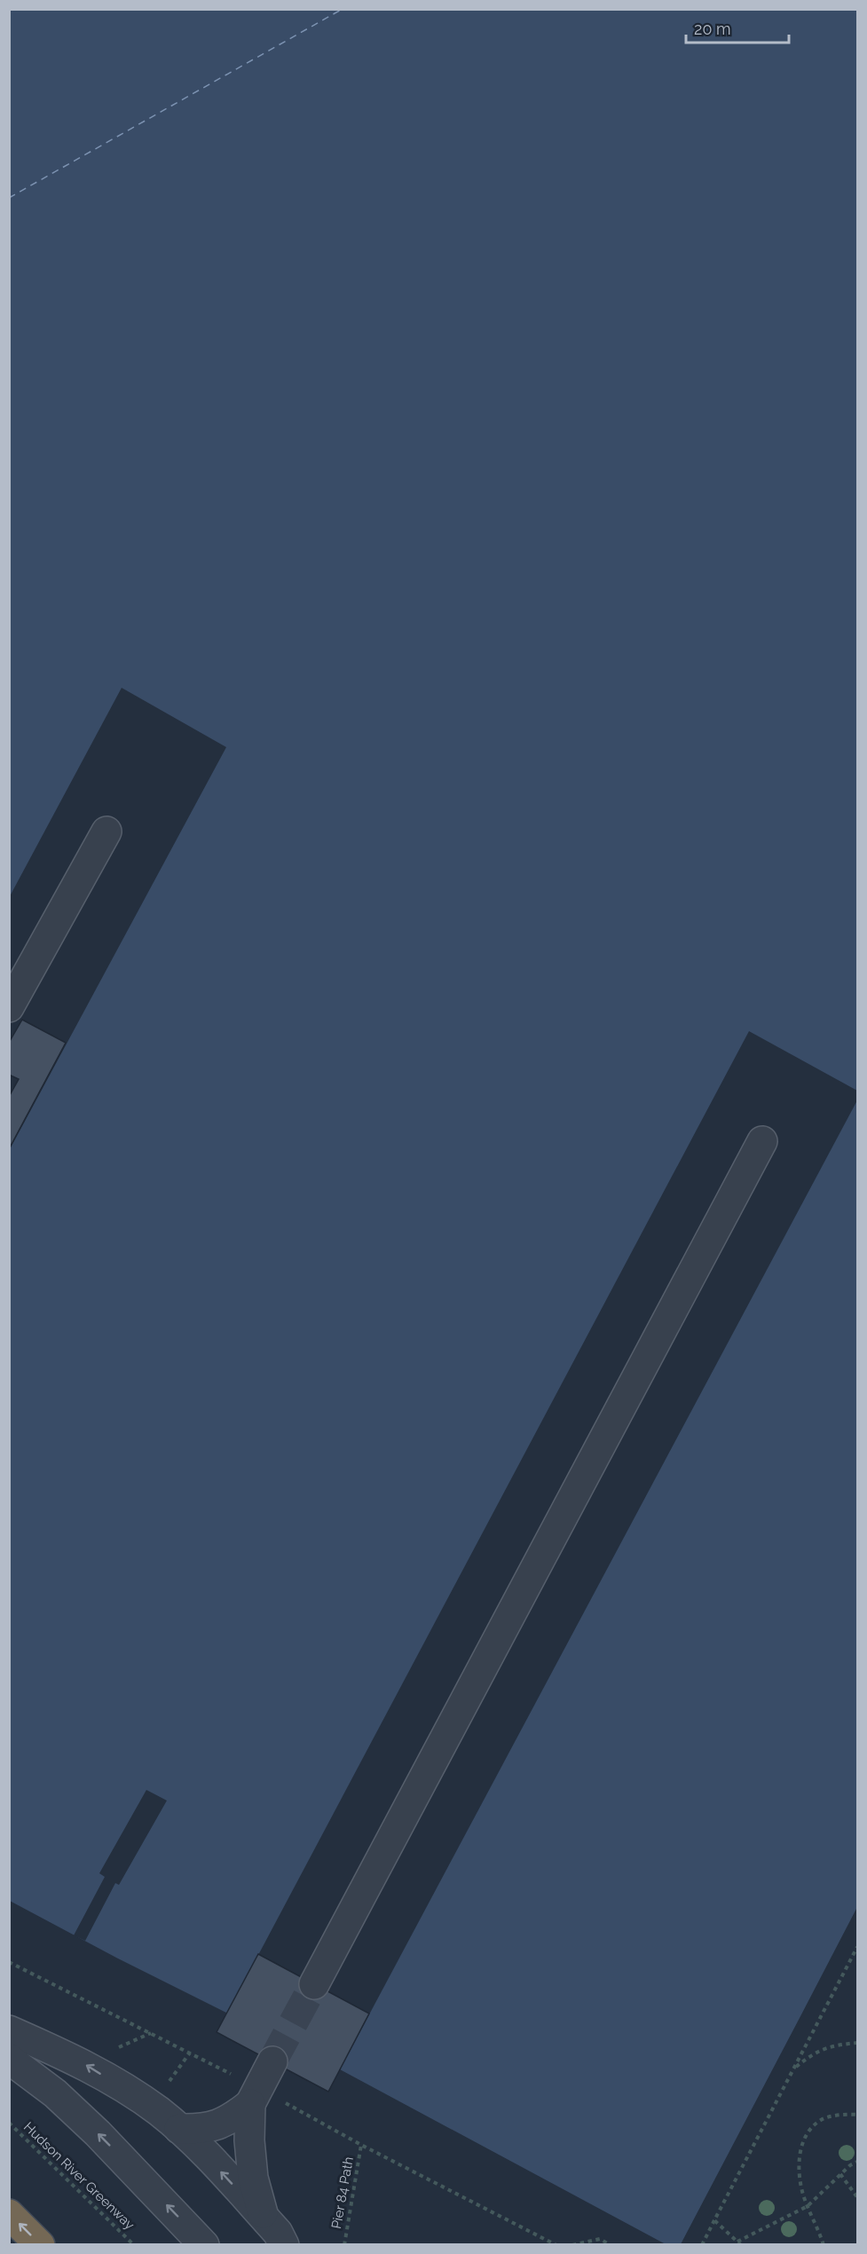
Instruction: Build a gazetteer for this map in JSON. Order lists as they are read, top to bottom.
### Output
{
  "streets": {
    "path": ["Hudson River Greenway", "Pier 84 Path"]
  },
  "scale_bar": "20 m"
}
